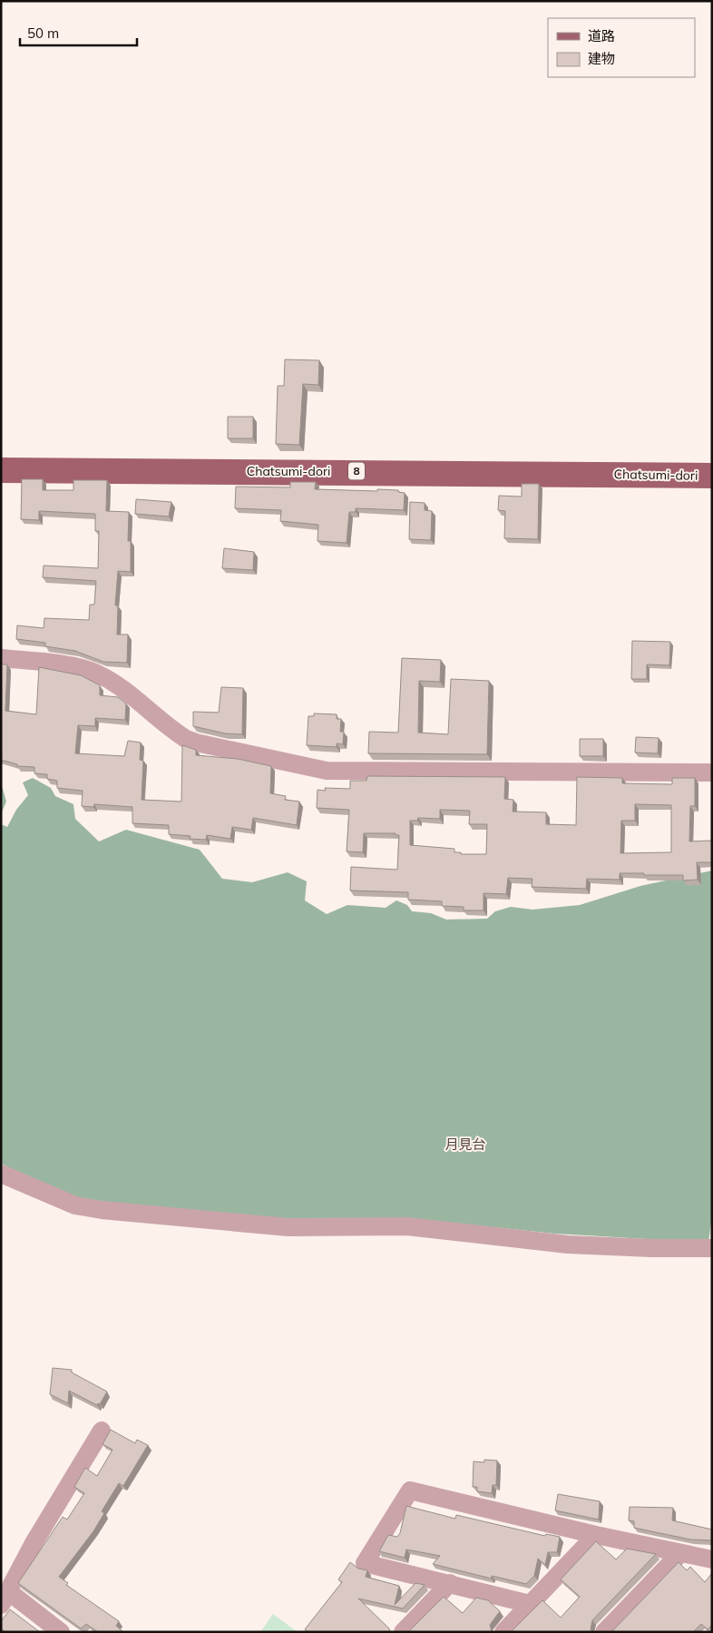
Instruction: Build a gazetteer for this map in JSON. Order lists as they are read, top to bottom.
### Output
{
  "streets": {
    "main road": ["Chatsumi-dori", "8"]
  },
  "districts": ["月見台"],
  "legend": ["道路", "建物"],
  "scale_bar": "50 m"
}
